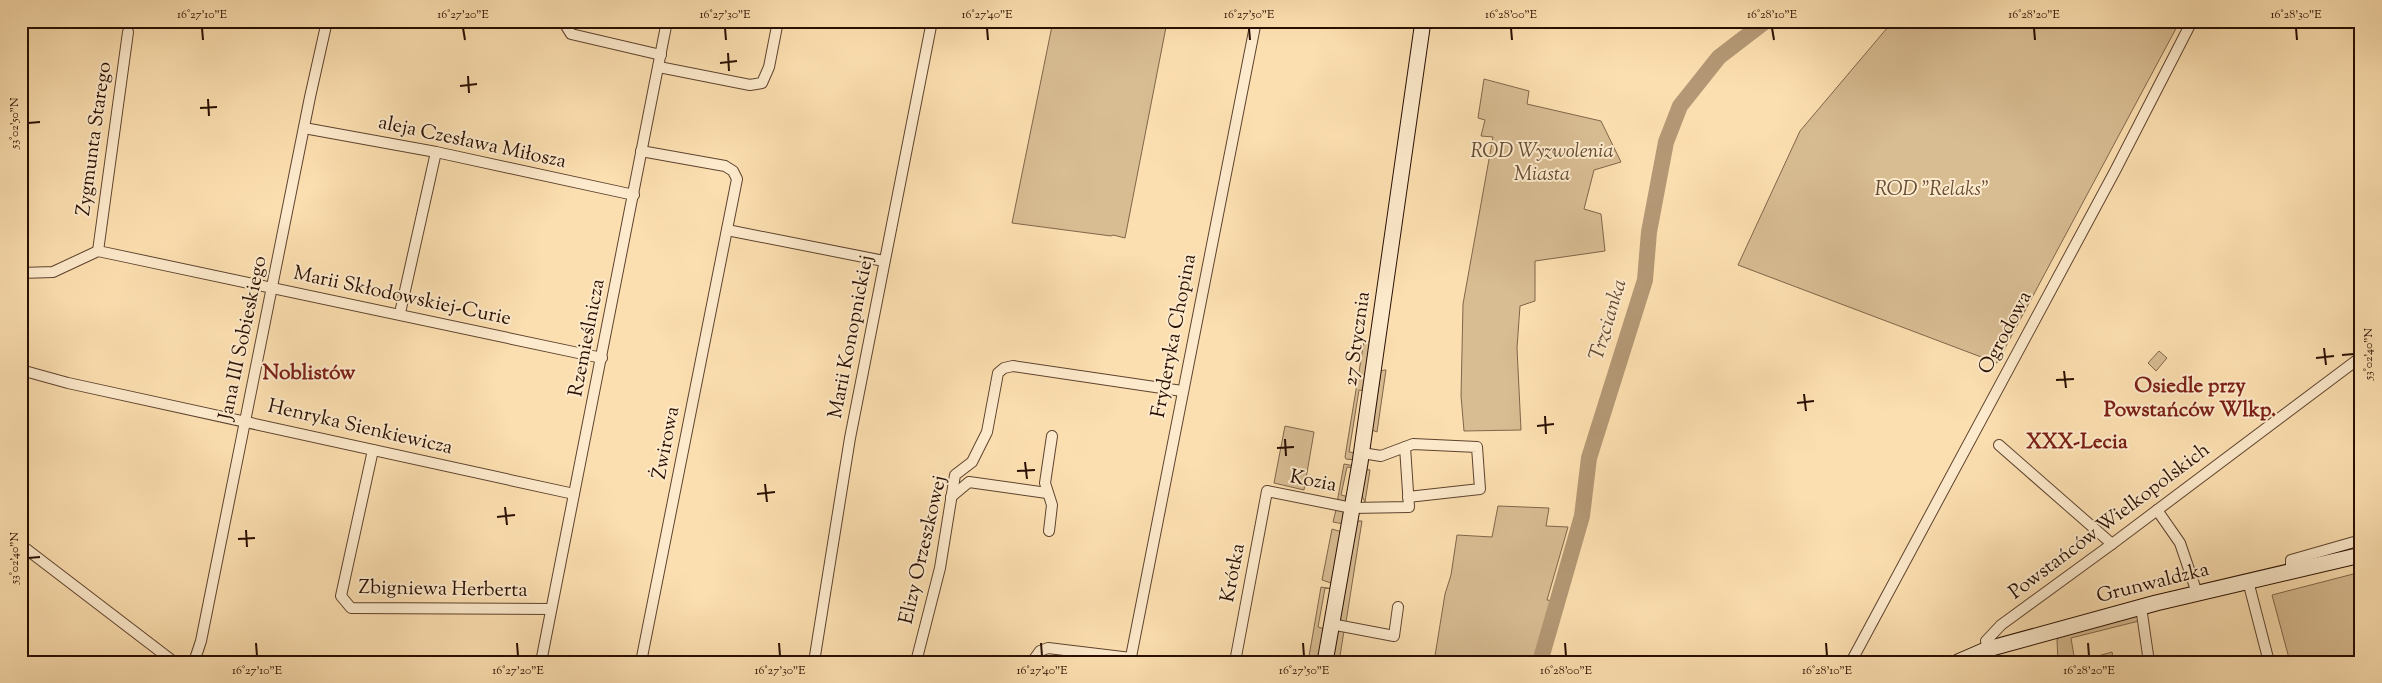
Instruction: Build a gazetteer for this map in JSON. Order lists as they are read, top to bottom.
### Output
{
  "streets": {
    "main road": ["27 Stycznia", "Grunwaldzka"],
    "street": [
      "Zygmunta Starego",
      "aleja Czesława Miłosza",
      "Marii Skłodowskiej-Curie",
      "Ogrodowa",
      "Fryderyka Chopina",
      "Marii Konopnickiej",
      "Jana III Sobieskiego",
      "Rzemieślnicza",
      "Henryka Sienkiewicza",
      "Żwirowa",
      "Kozia",
      "Powstańców Wielkopolskich",
      "Elizy Orzeszkowej",
      "Krótka",
      "Zbigniewa Herberta"
    ]
  },
  "crossings": [
    ["Zygmunta Starego", "Marii Skłodowskiej-Curie"],
    ["aleja Czesława Miłosza", "Jana III Sobieskiego"],
    ["aleja Czesława Miłosza", "Rzemieślnicza"],
    ["Marii Skłodowskiej-Curie", "Jana III Sobieskiego"],
    ["Marii Skłodowskiej-Curie", "Rzemieślnicza"],
    ["Fryderyka Chopina", "Elizy Orzeszkowej"],
    ["Jana III Sobieskiego", "Henryka Sienkiewicza"],
    ["Rzemieślnicza", "Henryka Sienkiewicza"],
    ["Rzemieślnicza", "Żwirowa"],
    ["Rzemieślnicza", "Zbigniewa Herberta"],
    ["27 Stycznia", "Kozia"],
    ["Henryka Sienkiewicza", "Zbigniewa Herberta"],
    ["Kozia", "Krótka"],
    ["Powstańców Wielkopolskich", "Grunwaldzka"]
  ],
  "districts": ["Noblistów", "Osiedle przy Powstańców Wlkp.", "XXX-Lecia"],
  "water": ["Trzcianka"],
  "parks": ["ROD Wyzwolenia Miasta", "ROD \"Relaks\""],
  "coordinates": [
    "16°27'10\"E",
    "16°27'20\"E",
    "16°27'30\"E",
    "16°27'40\"E",
    "16°27'50\"E",
    "16°28'00\"E",
    "16°28'10\"E",
    "16°28'20\"E",
    "16°28'30\"E",
    "53°02'50\"N",
    "53°02'40\"N"
  ]
}
